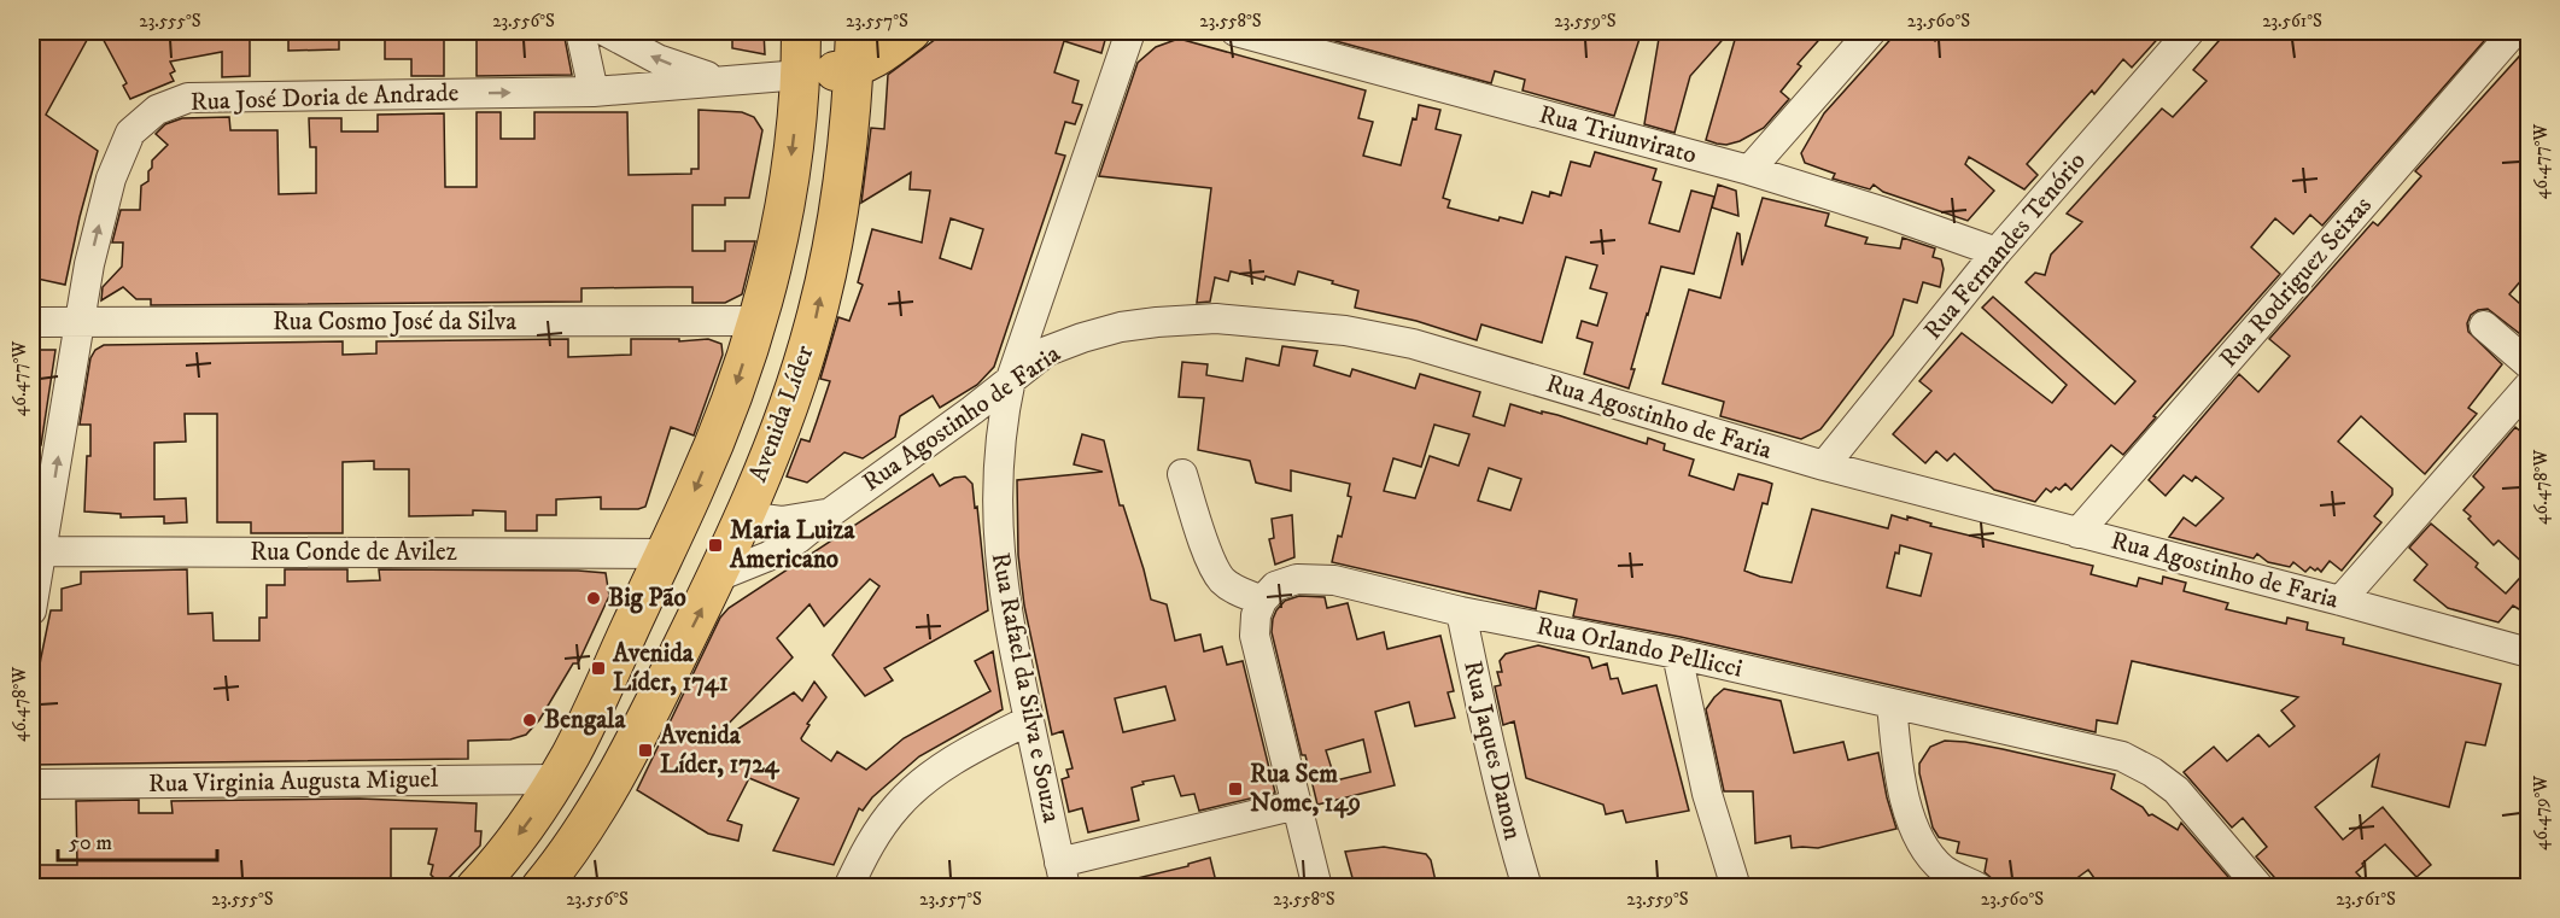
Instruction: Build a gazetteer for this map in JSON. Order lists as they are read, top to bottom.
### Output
{
  "streets": {
    "main road": ["Avenida Líder"],
    "street": [
      "Rua José Doria de Andrade",
      "Rua Triunvirato",
      "Rua Fernandes Tenório",
      "Rua Rodriguez Seixas",
      "Rua Cosmo José da Silva",
      "Rua Agostinho de Faria",
      "Rua Conde de Avilez",
      "Rua Orlando Pellicci",
      "Rua Rafael da Silva e Souza",
      "Rua Jaques Danon",
      "Rua Virginia Augusta Miguel"
    ]
  },
  "crossings": [
    ["Rua José Doria de Andrade", "Rua Cosmo José da Silva"],
    ["Rua José Doria de Andrade", "Avenida Líder"],
    ["Rua José Doria de Andrade", "Rua Conde de Avilez"],
    ["Rua Triunvirato", "Rua Fernandes Tenório"],
    ["Rua Fernandes Tenório", "Rua Agostinho de Faria"],
    ["Rua Rodriguez Seixas", "Rua Agostinho de Faria"],
    ["Rua Cosmo José da Silva", "Avenida Líder"],
    ["Avenida Líder", "Rua Agostinho de Faria"],
    ["Avenida Líder", "Rua Conde de Avilez"],
    ["Avenida Líder", "Rua Virginia Augusta Miguel"],
    ["Rua Agostinho de Faria", "Rua Rafael da Silva e Souza"],
    ["Rua Orlando Pellicci", "Rua Jaques Danon"]
  ],
  "places": {
    "transit": [
      "Maria Luiza Americano",
      "Avenida Líder, 1741",
      "Avenida Líder, 1724",
      "Rua Sem Nome, 149"
    ],
    "other": ["Big Pão", "Bengala"]
  },
  "scale_bar": "50 m",
  "coordinates": [
    "23.555°S",
    "23.556°S",
    "23.557°S",
    "23.558°S",
    "23.559°S",
    "23.560°S",
    "23.561°S",
    "46.477°W",
    "46.478°W",
    "46.479°W"
  ]
}
